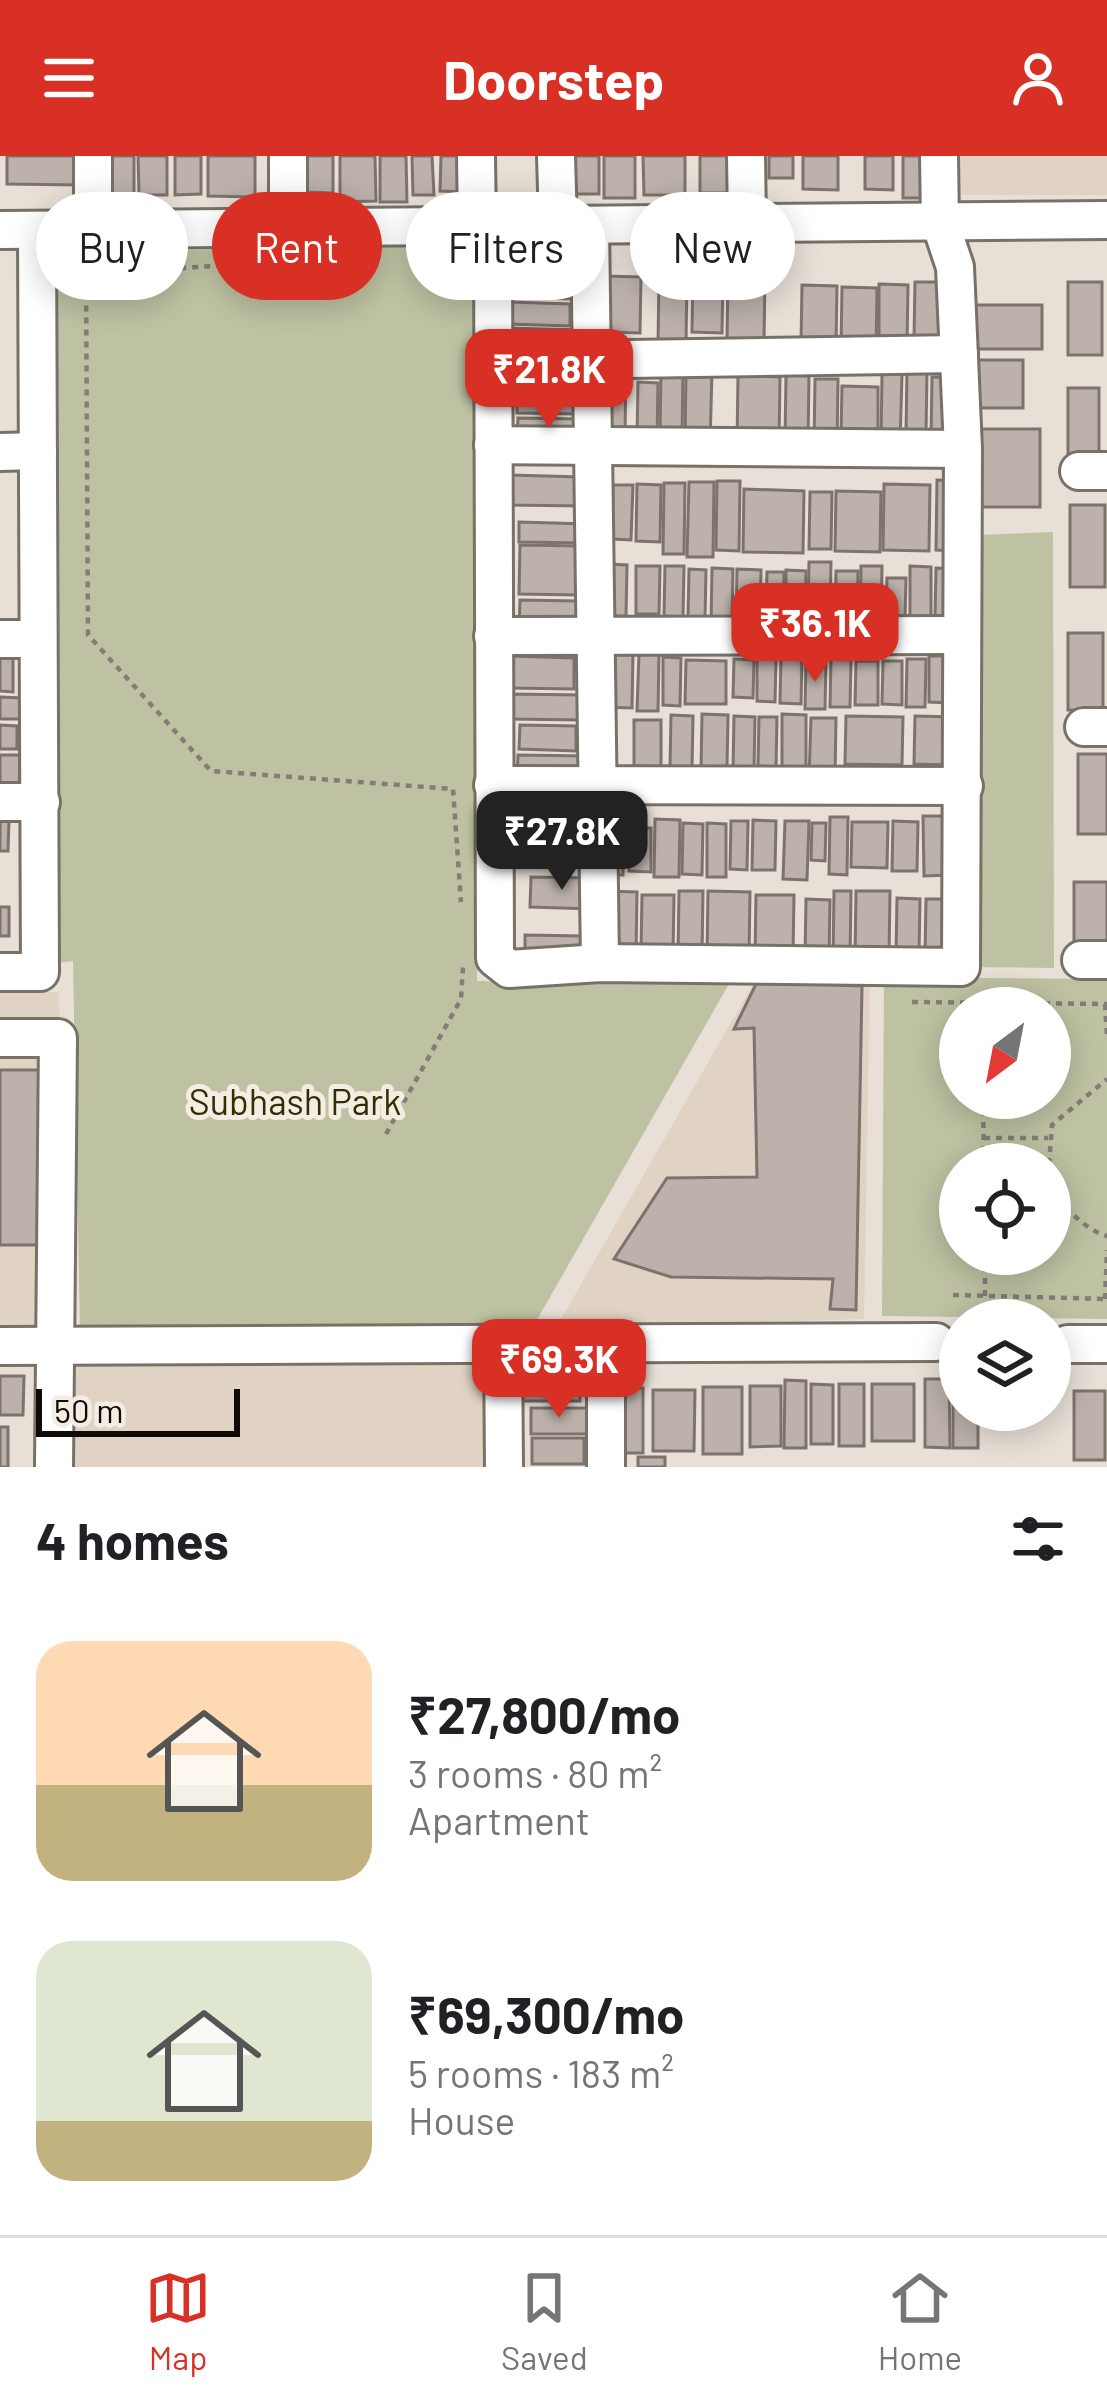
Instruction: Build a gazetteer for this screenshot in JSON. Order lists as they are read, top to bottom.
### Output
{
  "parks": ["Subhash Park"],
  "scale_bar": "50 m",
  "north": "bottom left",
  "page": {
    "header": "Doorstep",
    "chip": [
      "Buy",
      "Rent",
      "Filters",
      "New"
    ],
    "price": [
      "₹21.8K",
      "₹36.1K",
      "₹27.8K",
      "₹69.3K"
    ],
    "scale": "50 m",
    "heading": "4 homes",
    "list": [
      {
        "name": "₹27,800/mo",
        "note": "3 rooms · 80 m² · Apartment"
      },
      {
        "name": "₹69,300/mo",
        "note": "5 rooms · 183 m² · House"
      }
    ],
    "tabs": ["Map", "Saved", "Home"]
  }
}
